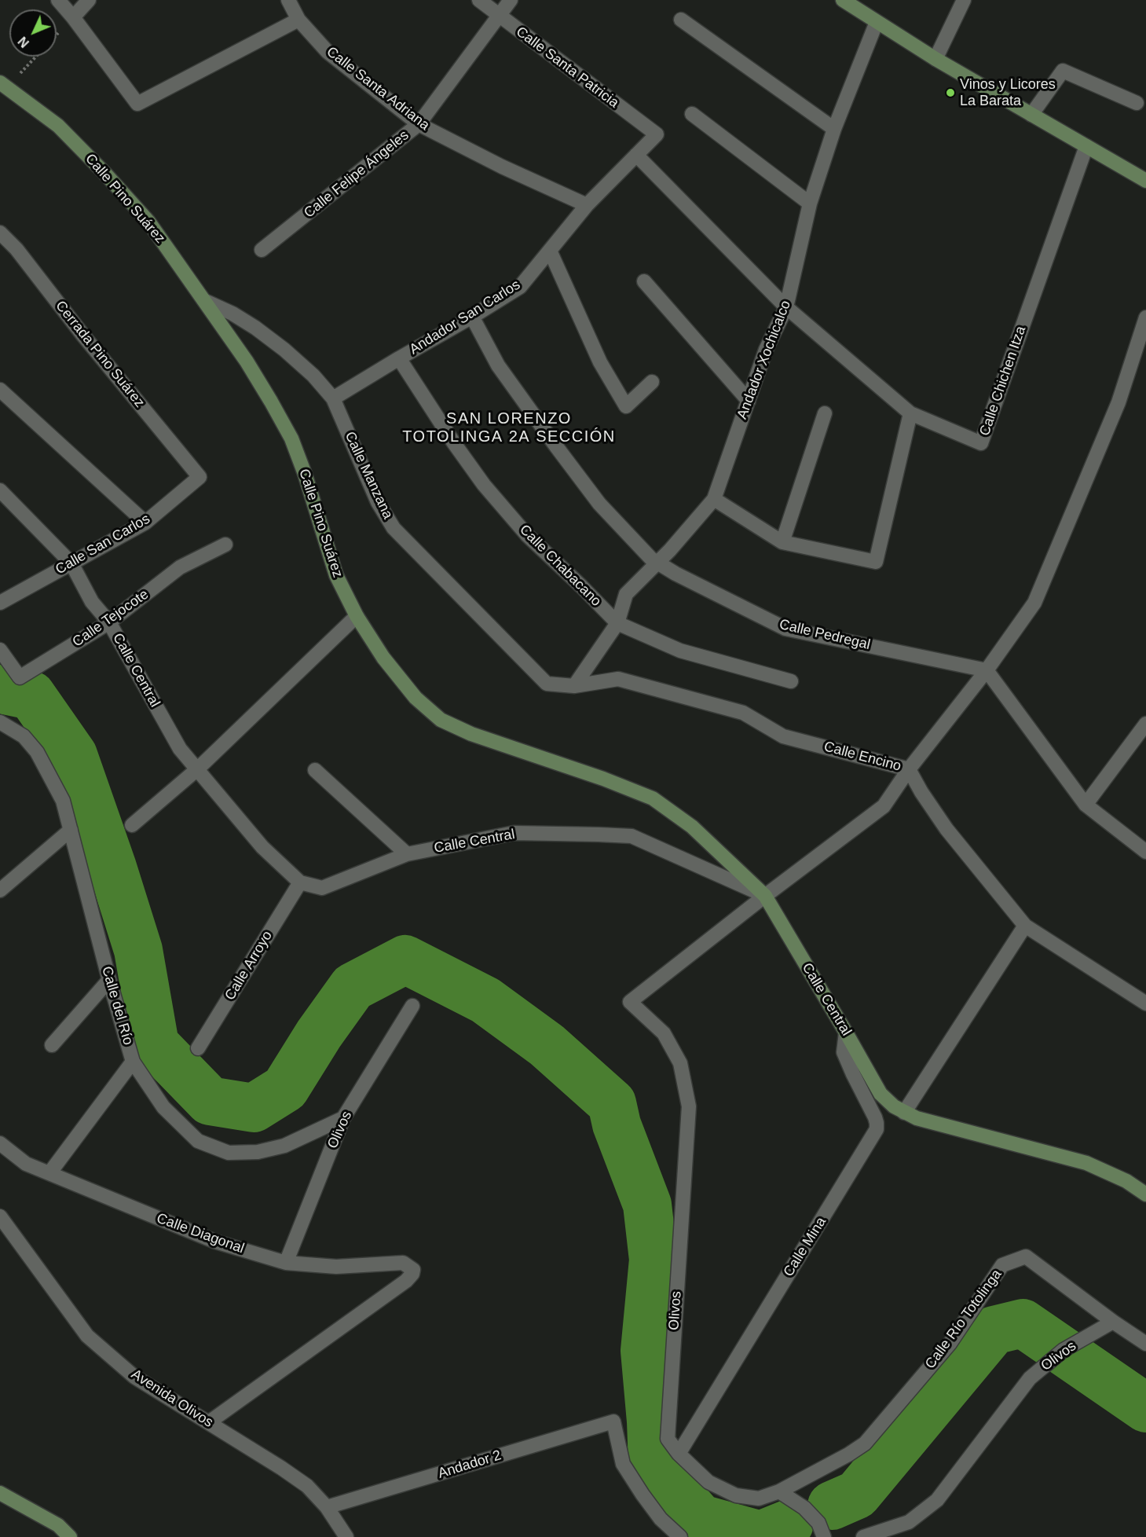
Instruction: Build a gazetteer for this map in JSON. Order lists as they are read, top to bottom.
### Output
{
  "streets": {
    "street": [
      "Calle Santa Patricia",
      "Calle Santa Adriana",
      "Calle Felipe Ángeles",
      "Calle Pino Suárez",
      "Andador San Carlos",
      "Cerrada Pino Suárez",
      "Andador Xochicalco",
      "Calle Chichen Itza",
      "Calle Manzana",
      "Calle San Carlos",
      "Calle Chabacano",
      "Calle Tejocote",
      "Calle Pedregal",
      "Calle Central",
      "Calle Encino",
      "Calle Arroyo",
      "Calle del Río",
      "Olivos",
      "Calle Diagonal",
      "Calle Mina",
      "Calle Río Totolinga",
      "Avenida Olivos",
      "Andador 2"
    ]
  },
  "crossings": [
    ["Calle Santa Patricia", "Calle Felipe Ángeles"],
    ["Calle Santa Patricia", "Andador San Carlos"],
    ["Calle Santa Adriana", "Calle Felipe Ángeles"],
    ["Calle Santa Adriana", "Andador San Carlos"],
    ["Calle Pino Suárez", "Calle Manzana"],
    ["Calle Pino Suárez", "Calle Central"],
    ["Calle Pino Suárez", "Olivos"],
    ["Andador San Carlos", "Calle Chichen Itza"],
    ["Andador San Carlos", "Calle Manzana"],
    ["Andador San Carlos", "Calle Chabacano"],
    ["Andador San Carlos", "Calle Pedregal"],
    ["Cerrada Pino Suárez", "Calle San Carlos"],
    ["Andador Xochicalco", "Calle Chichen Itza"],
    ["Andador Xochicalco", "Calle Manzana"],
    ["Andador Xochicalco", "Calle Chabacano"],
    ["Andador Xochicalco", "Calle Pedregal"],
    ["Andador Xochicalco", "Calle Encino"],
    ["Calle Manzana", "Calle Encino"],
    ["Calle San Carlos", "Calle Central"],
    ["Calle Tejocote", "Calle Central"],
    ["Calle Central", "Calle Arroyo"],
    ["Calle Central", "Olivos"],
    ["Calle Central", "Calle Mina"],
    ["Calle del Río", "Olivos"],
    ["Olivos", "Calle Diagonal"],
    ["Olivos", "Calle Mina"],
    ["Olivos", "Calle Río Totolinga"],
    ["Calle Diagonal", "Avenida Olivos"],
    ["Avenida Olivos", "Andador 2"]
  ],
  "districts": ["SAN LORENZO TOTOLINGA 2A SECCIÓN"],
  "places": ["Vinos y Licores La Barata"],
  "north": "bottom left"
}
